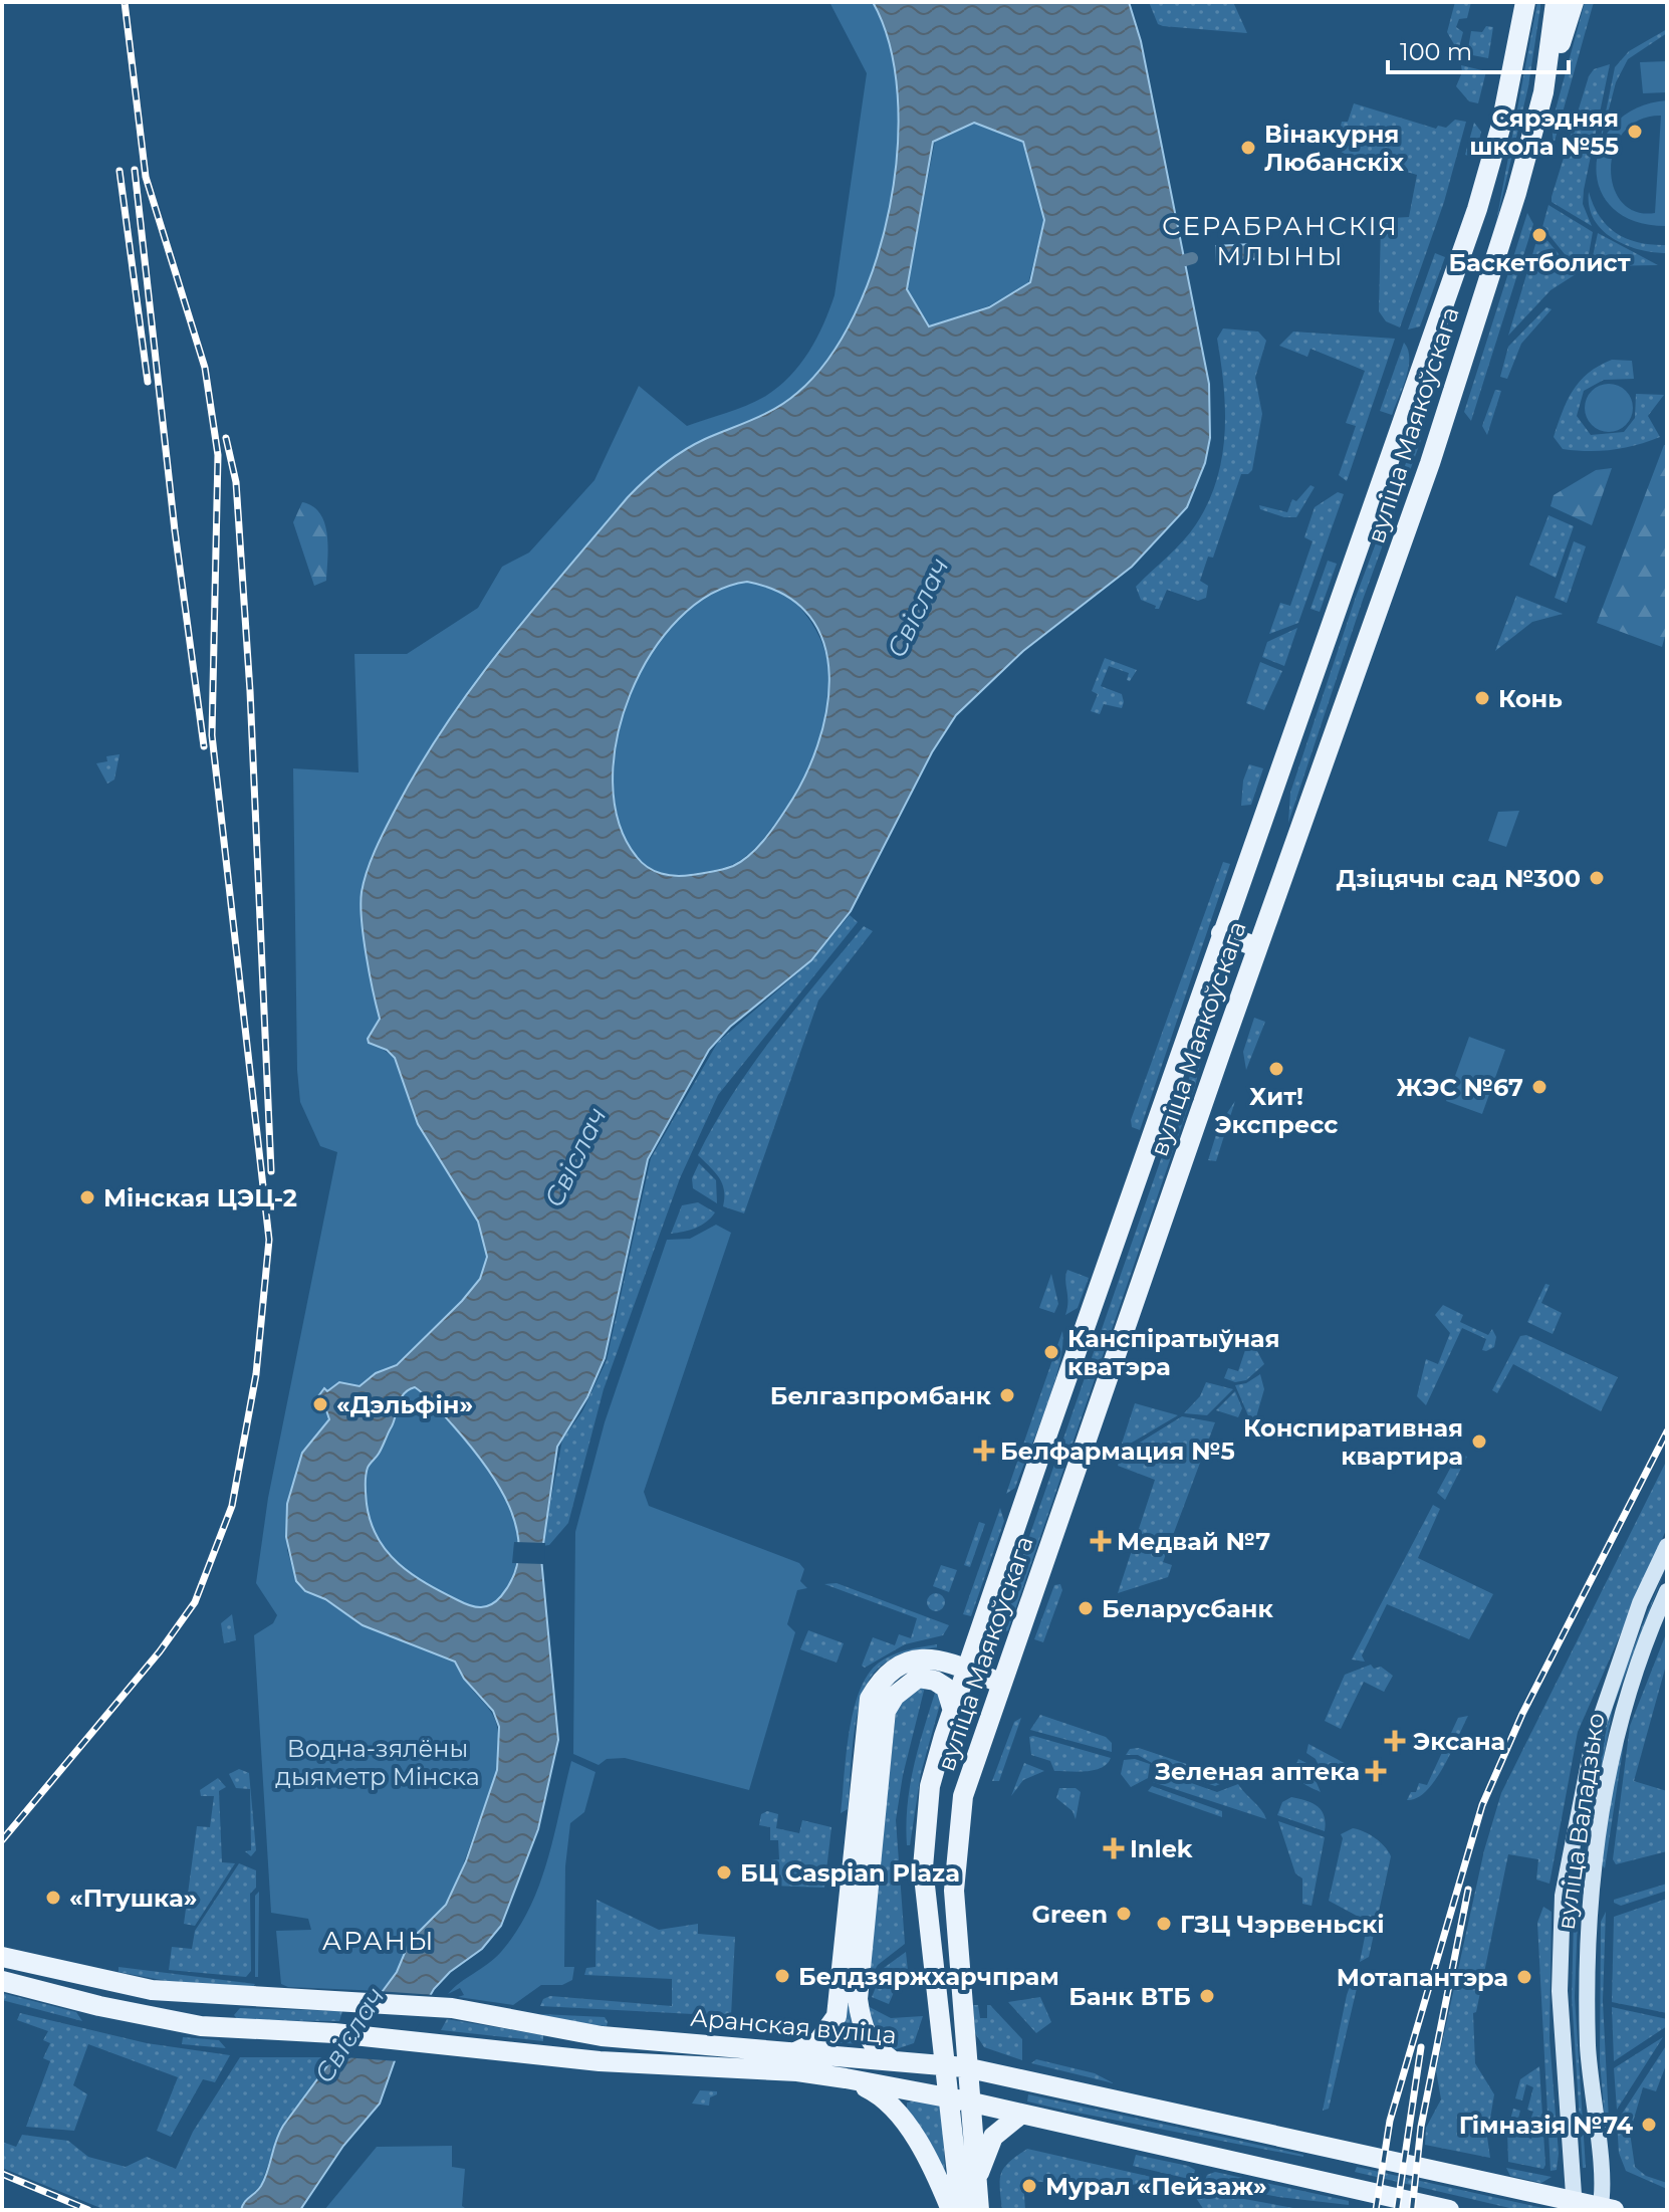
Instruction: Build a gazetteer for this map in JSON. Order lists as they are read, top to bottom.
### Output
{
  "streets": {
    "main road": ["вуліца Маякоўскага", "вуліца Валадзько", "Аранская вуліца"]
  },
  "crossings": [
    ["вуліца Маякоўскага", "Аранская вуліца"],
    ["вуліца Валадзько", "Аранская вуліца"]
  ],
  "districts": ["СЕРАБРАНСКІЯ МЛЫНЫ", "АРАНЫ"],
  "water": ["Свіслач"],
  "parks": ["Водна-зялёны дыяметр Мінска"],
  "places": {
    "other": [
      "Сярэдняя школа №55",
      "Вінакурня Любанскіх",
      "Баскетболист",
      "Конь",
      "Дзіцячы сад №300",
      "Хит! Экспресс",
      "ЖЭС №67",
      "Мінская ЦЭЦ-2",
      "Канспіратыўная кватэра",
      "Белгазпромбанк",
      "«Дэльфін»",
      "Конспиративная квартира",
      "Беларусбанк",
      "БЦ Caspian Plaza",
      "«Птушка»",
      "Green",
      "ГЗЦ Чэрвеньскі",
      "Белдзяржхарчпрам",
      "Мотапантэра",
      "Банк ВТБ",
      "Гімназія №74",
      "Мурал «Пейзаж»"
    ],
    "health": [
      "Белфармация №5",
      "Медвай №7",
      "Эксана",
      "Зеленая аптека",
      "Inlek"
    ]
  },
  "scale_bar": "100 m"
}
